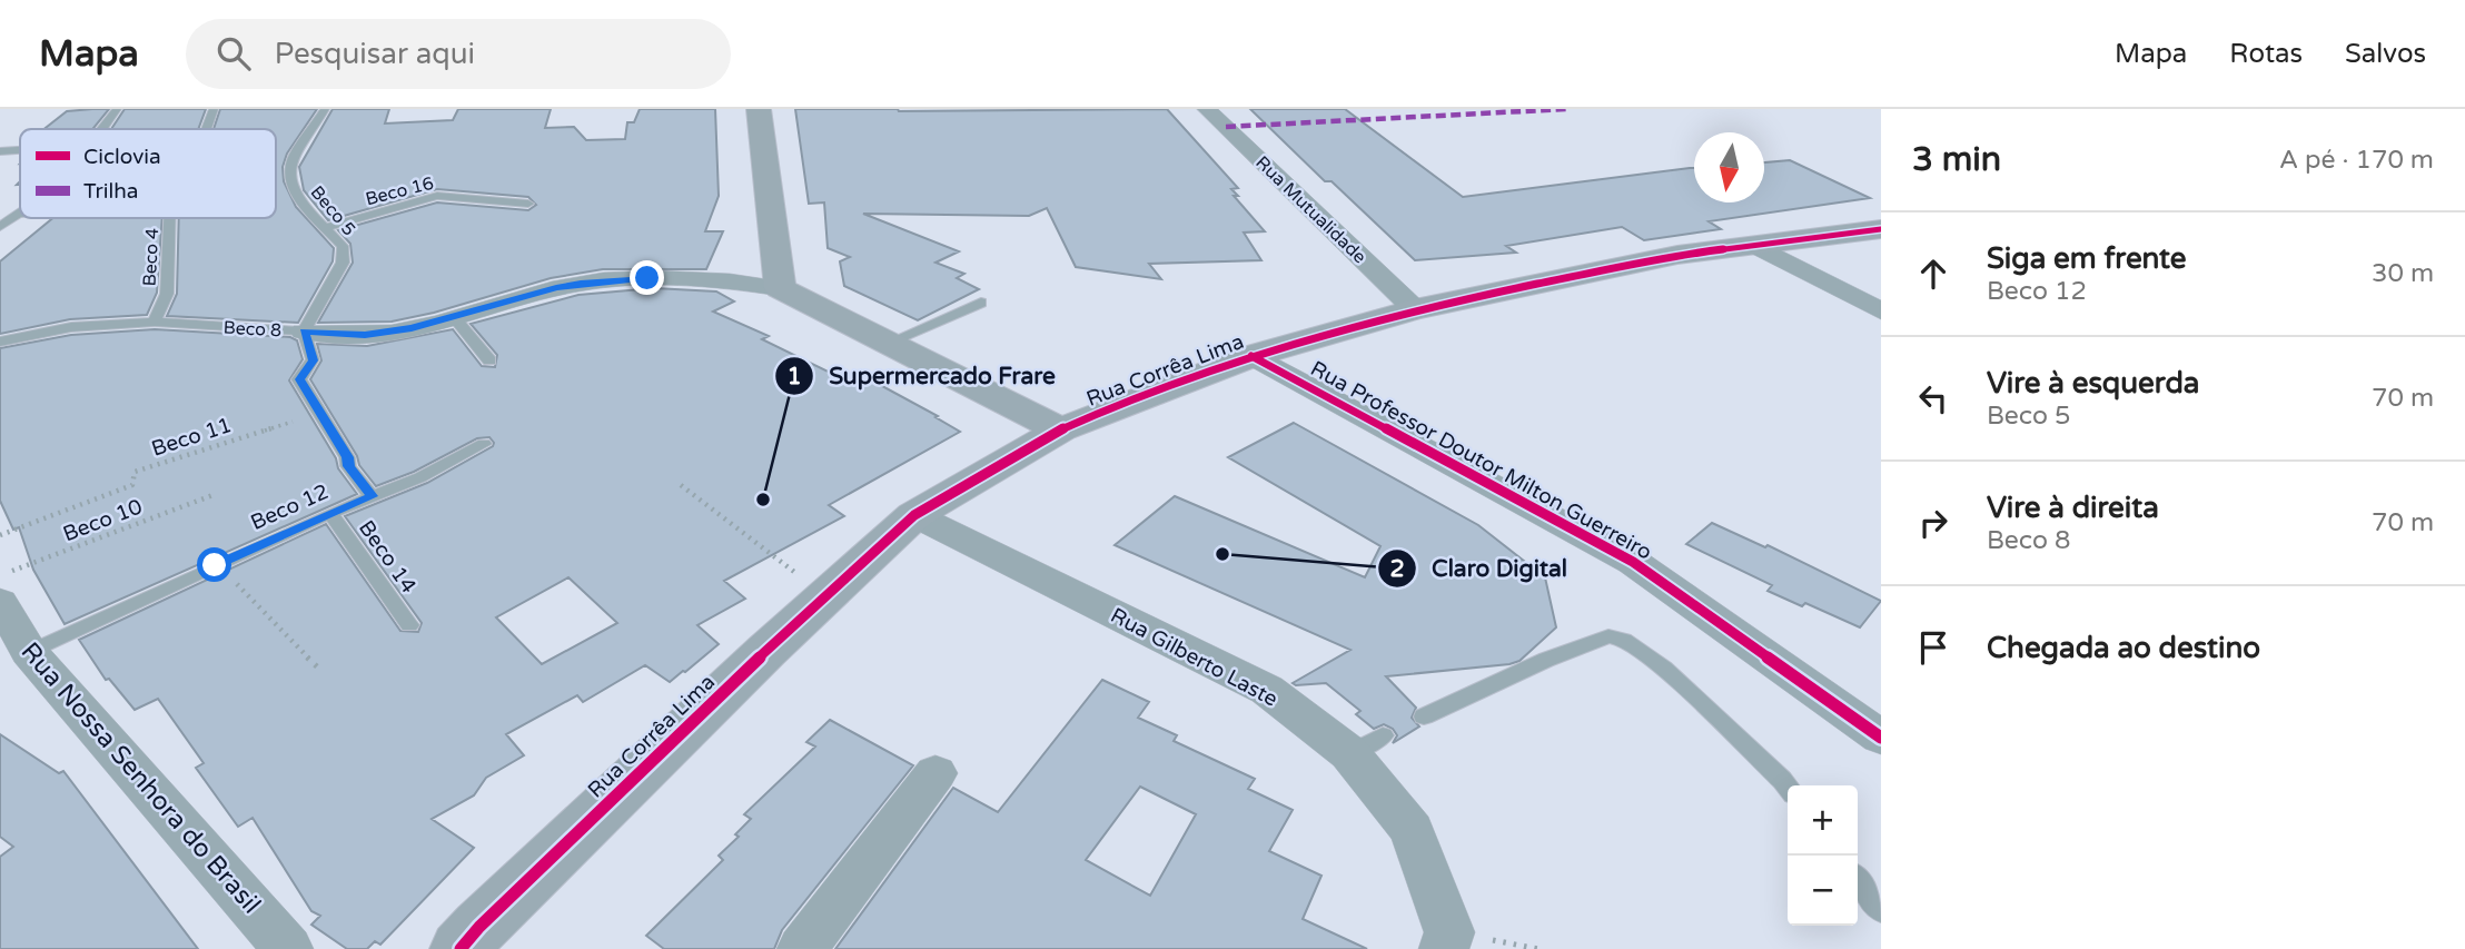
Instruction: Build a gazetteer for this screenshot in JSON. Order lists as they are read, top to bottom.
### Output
{
  "streets": {
    "street": [
      "Rua Mutualidade",
      "Beco 8",
      "Rua Corrêa Lima",
      "Rua Professor Doutor Milton Guerreiro",
      "Rua Gilberto Laste",
      "Rua Nossa Senhora do Brasil"
    ],
    "lane": [
      "Beco 16",
      "Beco 5",
      "Beco 4",
      "Beco 12",
      "Beco 14"
    ],
    "path": ["Beco 11", "Beco 10"]
  },
  "crossings": [
    ["Beco 16", "Beco 5"],
    ["Rua Mutualidade", "Rua Corrêa Lima"],
    ["Beco 5", "Beco 8"],
    ["Beco 4", "Beco 8"],
    ["Rua Corrêa Lima", "Rua Professor Doutor Milton Guerreiro"],
    ["Rua Corrêa Lima", "Rua Gilberto Laste"],
    ["Beco 12", "Beco 14"],
    ["Beco 12", "Rua Nossa Senhora do Brasil"]
  ],
  "places": ["Supermercado Frare", "Claro Digital"],
  "legend": ["Ciclovia", "Trilha"],
  "north": "bottom",
  "page": {
    "header": "Mapa",
    "search": "Pesquisar aqui",
    "nav": ["Mapa", "Rotas", "Salvos"],
    "heading": ["3 min", "A pé · 170 m"],
    "list": [
      ["Siga em frente", "Beco 12", "30 m"],
      ["Vire à esquerda", "Beco 5", "70 m"],
      ["Vire à direita", "Beco 8", "70 m"],
      "Chegada ao destino"
    ],
    "map_buttons": ["+", "−"]
  }
}
